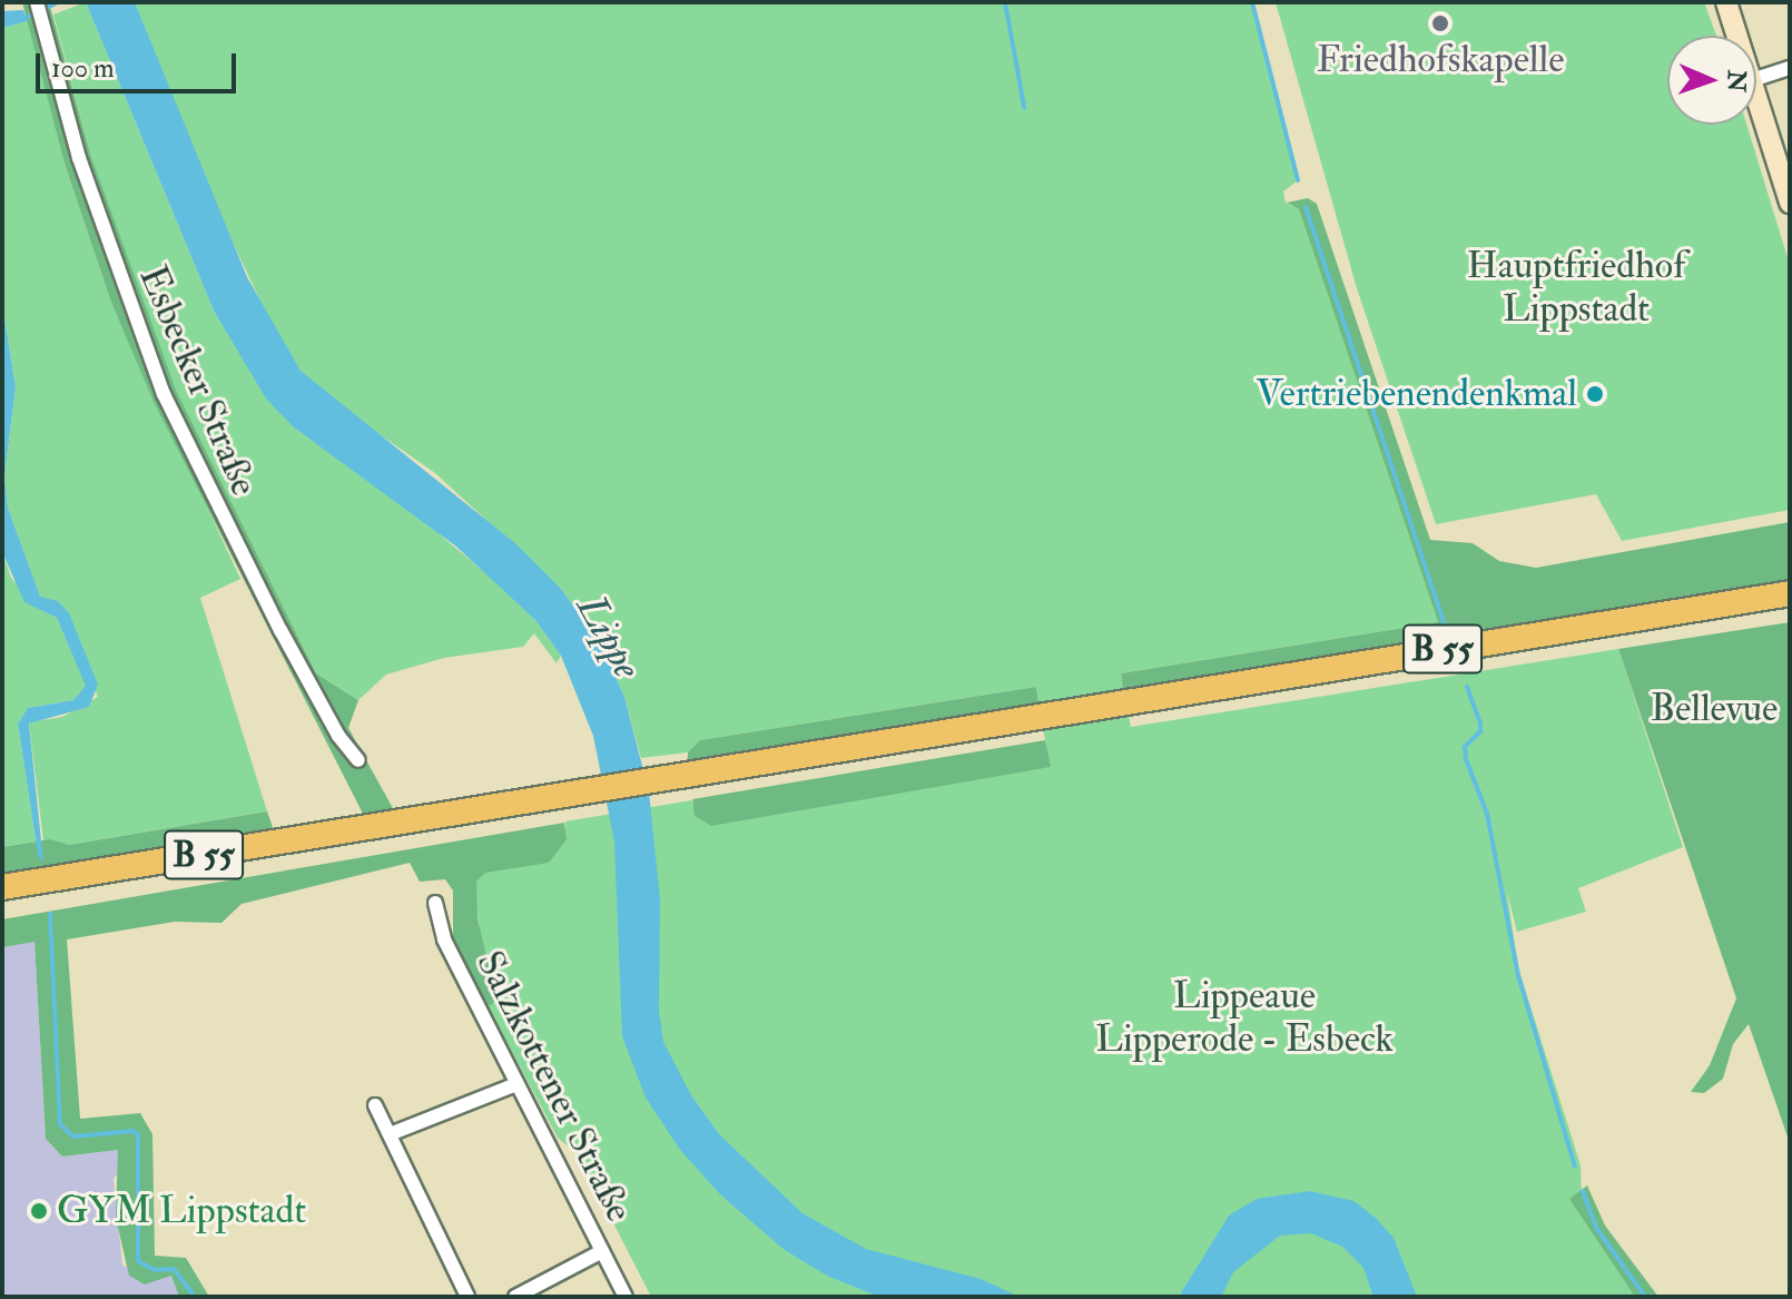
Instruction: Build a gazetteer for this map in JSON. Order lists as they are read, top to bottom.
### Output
{
  "streets": {
    "highway": ["B 55"],
    "street": ["Esbecker Straße", "Salzkottener Straße"]
  },
  "water": ["Lippe"],
  "parks": ["Hauptfriedhof Lippstadt", "Bellevue", "Lippeaue Lipperode - Esbeck"],
  "places": ["Friedhofskapelle", "Vertriebenendenkmal", "GYM Lippstadt"],
  "scale_bar": "100 m",
  "north": "right"
}
